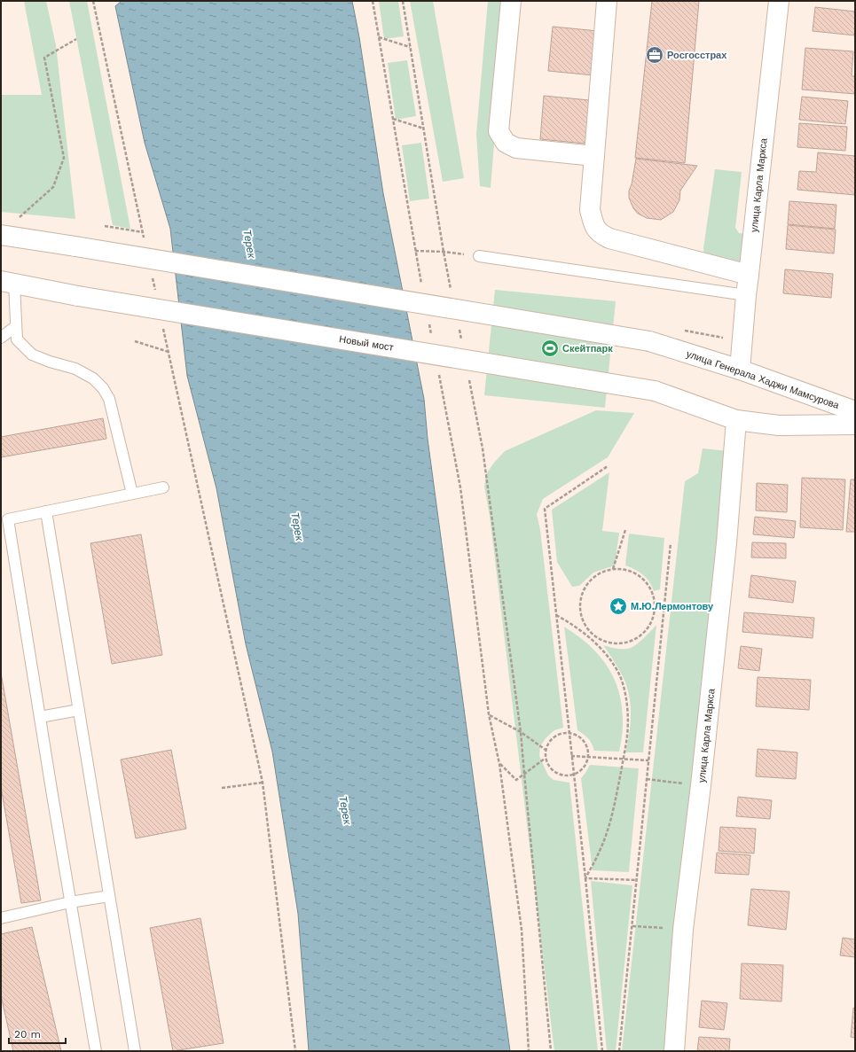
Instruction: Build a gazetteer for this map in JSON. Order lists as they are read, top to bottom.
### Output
{
  "streets": {
    "main road": ["улица Карла Маркса", "Новый мост", "улица Генерала Хаджи Мамсурова"]
  },
  "crossings": [
    ["улица Карла Маркса", "улица Генерала Хаджи Мамсурова"],
    ["Новый мост", "улица Генерала Хаджи Мамсурова"]
  ],
  "water": ["Терек"],
  "places": {
    "office": ["Росгосстрах"],
    "sports": ["Скейтпарк"],
    "place": ["М.Ю.Лермонтову"]
  },
  "scale_bar": "20 m"
}
